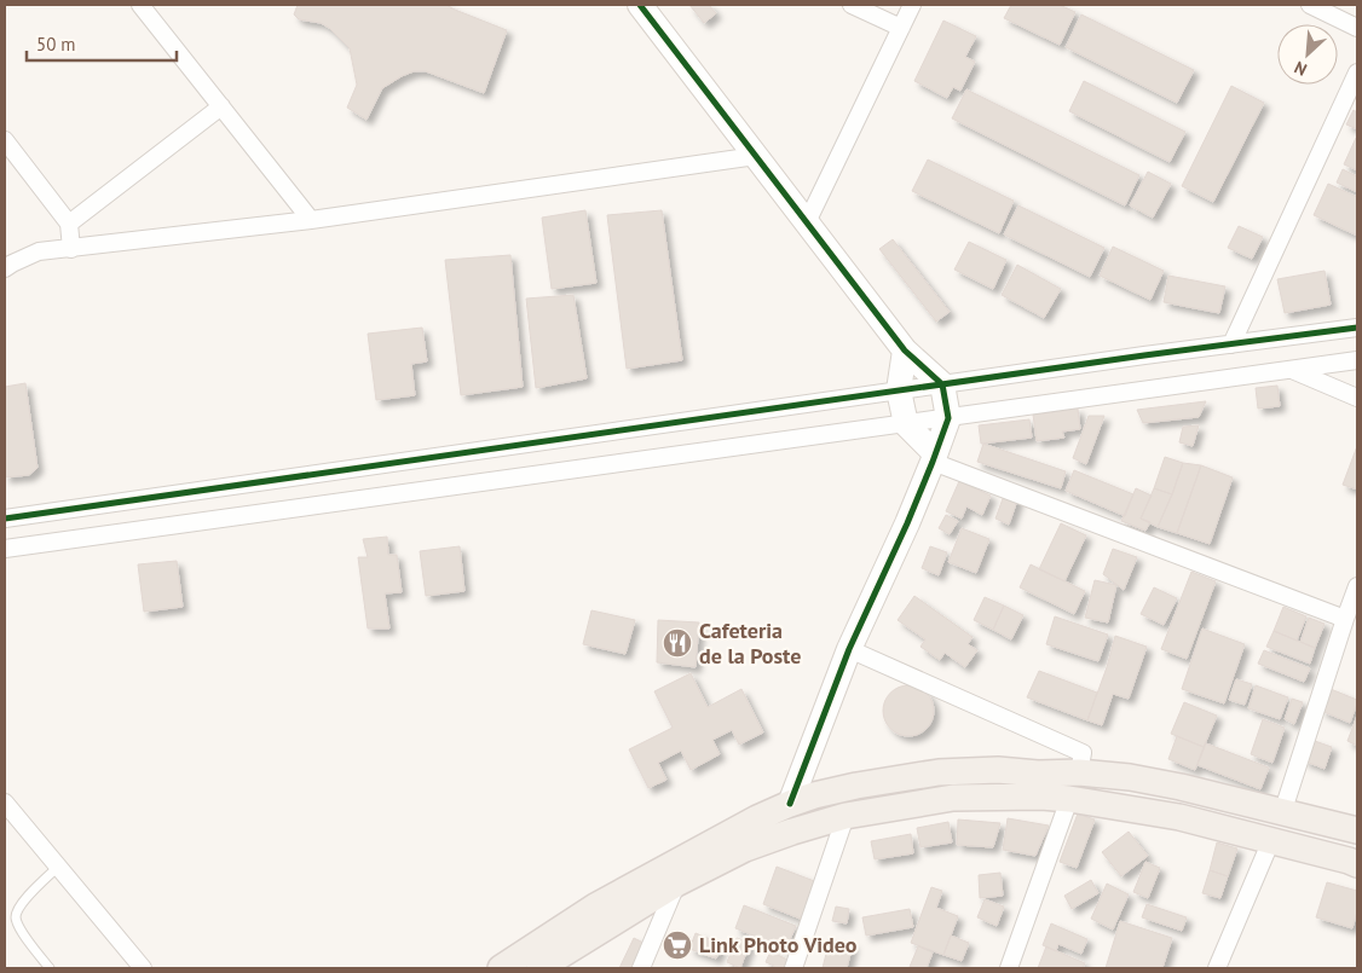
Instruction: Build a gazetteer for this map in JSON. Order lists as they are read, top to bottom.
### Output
{
  "places": {
    "restaurant": ["Cafeteria de la Poste"],
    "supermarket": ["Link Photo Video"]
  },
  "scale_bar": "50 m",
  "north": "bottom left"
}
